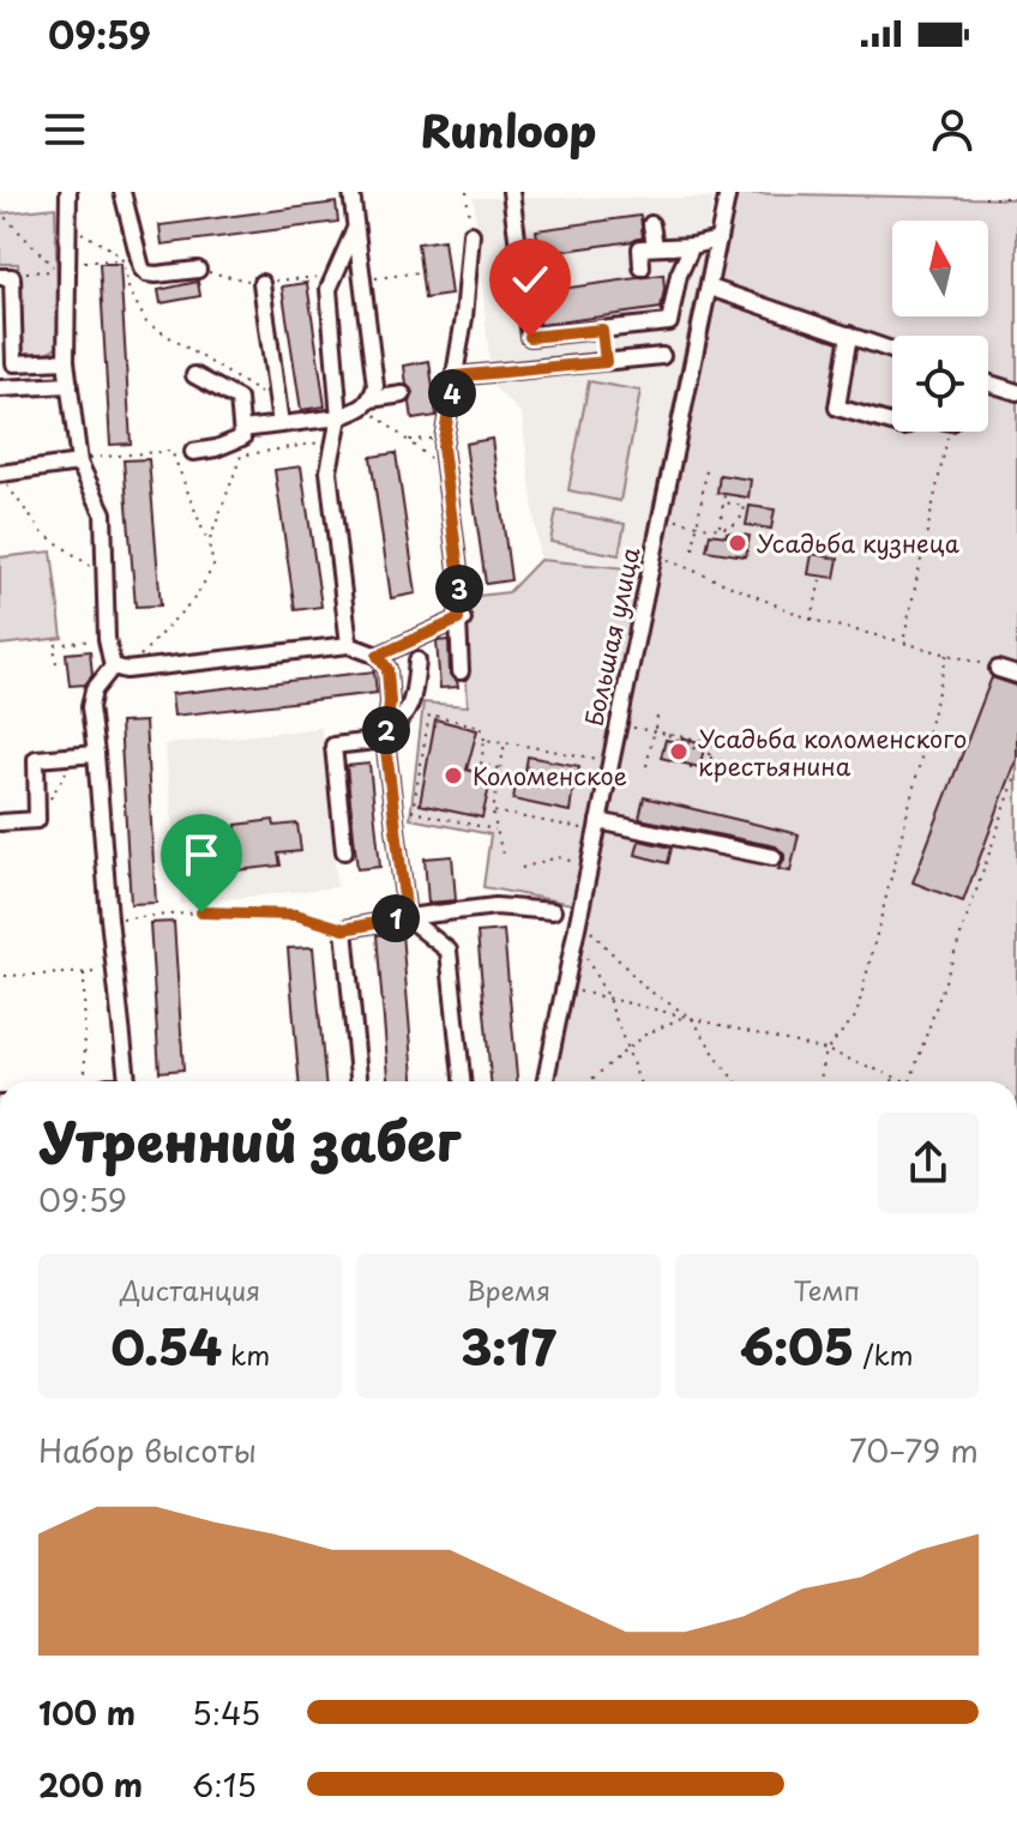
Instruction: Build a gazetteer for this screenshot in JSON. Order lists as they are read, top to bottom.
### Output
{
  "streets": {
    "street": ["Большая улица"]
  },
  "places": ["Усадьба кузнеца", "Усадьба коломенского крестьянина", "Коломенское"],
  "north": "top",
  "page": {
    "status": "09:59",
    "header": "Runloop",
    "pins": [
      "4",
      "3",
      "2",
      "1"
    ],
    "heading": ["Утренний забег", "09:59"],
    "stats": [
      ["Дистанция", "0.54 km"],
      ["Время", "3:17"],
      ["Темп", "6:05 /km"]
    ],
    "chart": ["Набор высоты", "70–79 m"],
    "list": [
      {
        "name": "100 m",
        "note": "5:45"
      },
      {
        "name": "200 m",
        "note": "6:15"
      }
    ]
  }
}
